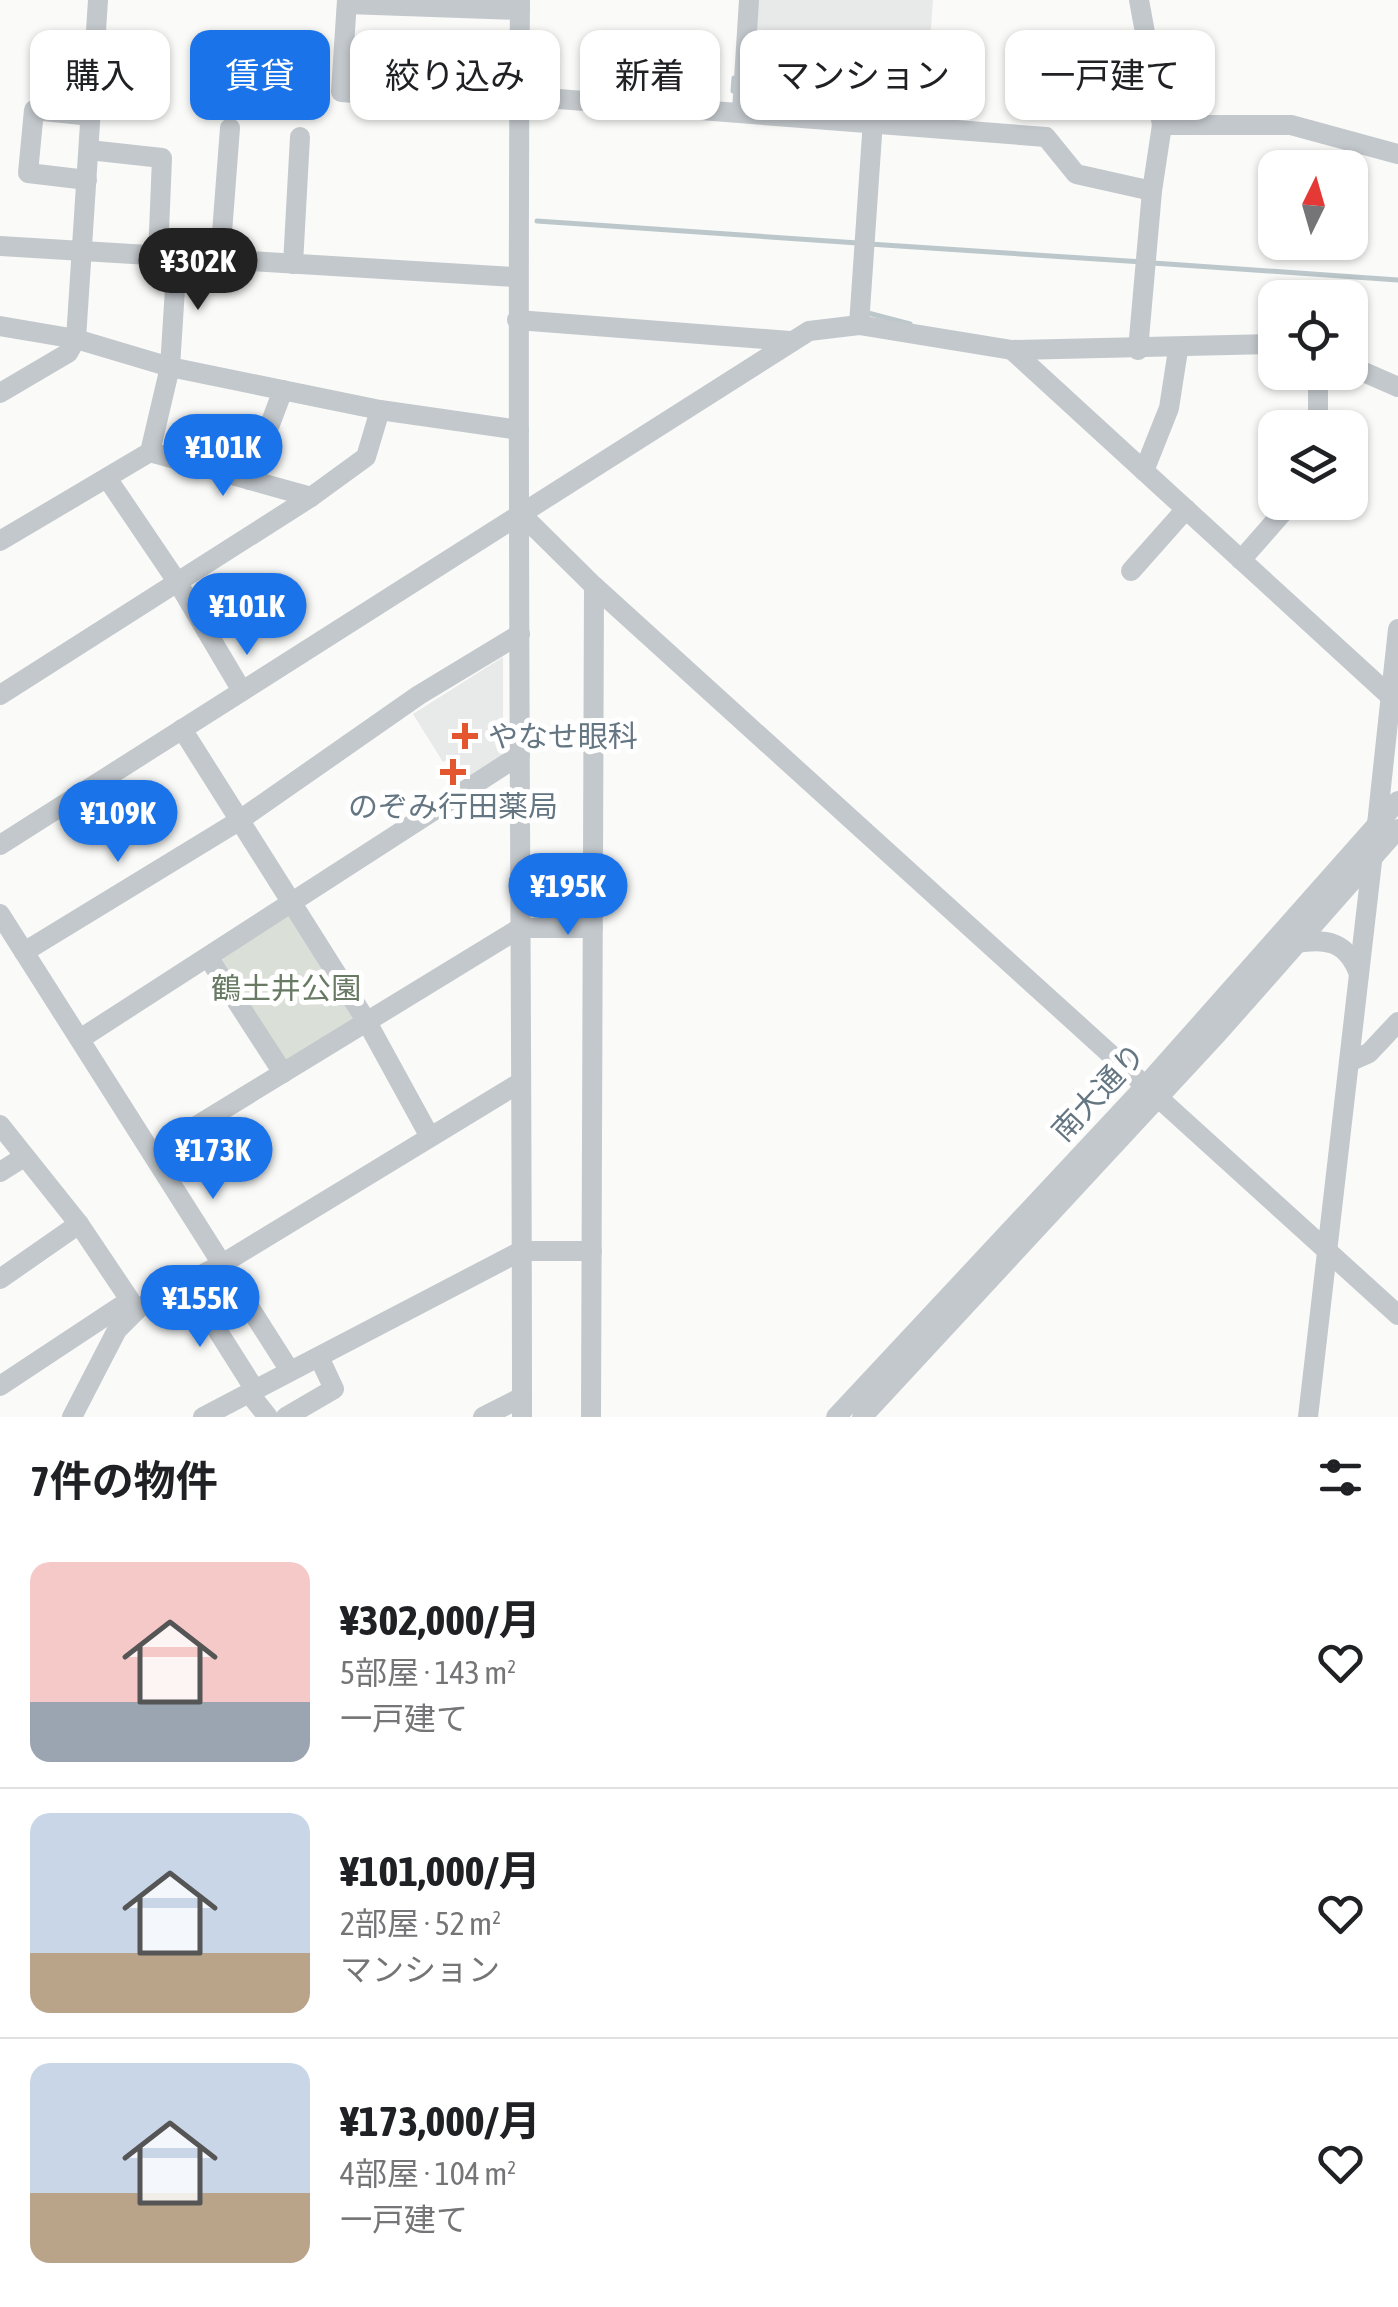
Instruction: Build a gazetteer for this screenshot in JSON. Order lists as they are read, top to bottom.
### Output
{
  "streets": {
    "street": ["南大通り"]
  },
  "parks": ["鶴土井公園"],
  "places": {
    "health": ["やなせ眼科", "のぞみ行田薬局"]
  },
  "north": "top",
  "page": {
    "chip": [
      "購入",
      "賃貸",
      "絞り込み",
      "新着",
      "マンション",
      "一戸建て"
    ],
    "price": [
      "¥302K",
      "¥101K",
      "¥101K",
      "¥109K",
      "¥195K",
      "¥173K",
      "¥155K"
    ],
    "heading": "7件の物件",
    "list": [
      {
        "name": "¥302,000/月",
        "note": "5部屋 · 143 m² · 一戸建て"
      },
      {
        "name": "¥101,000/月",
        "note": "2部屋 · 52 m² · マンション"
      },
      {
        "name": "¥173,000/月",
        "note": "4部屋 · 104 m² · 一戸建て"
      }
    ]
  }
}
